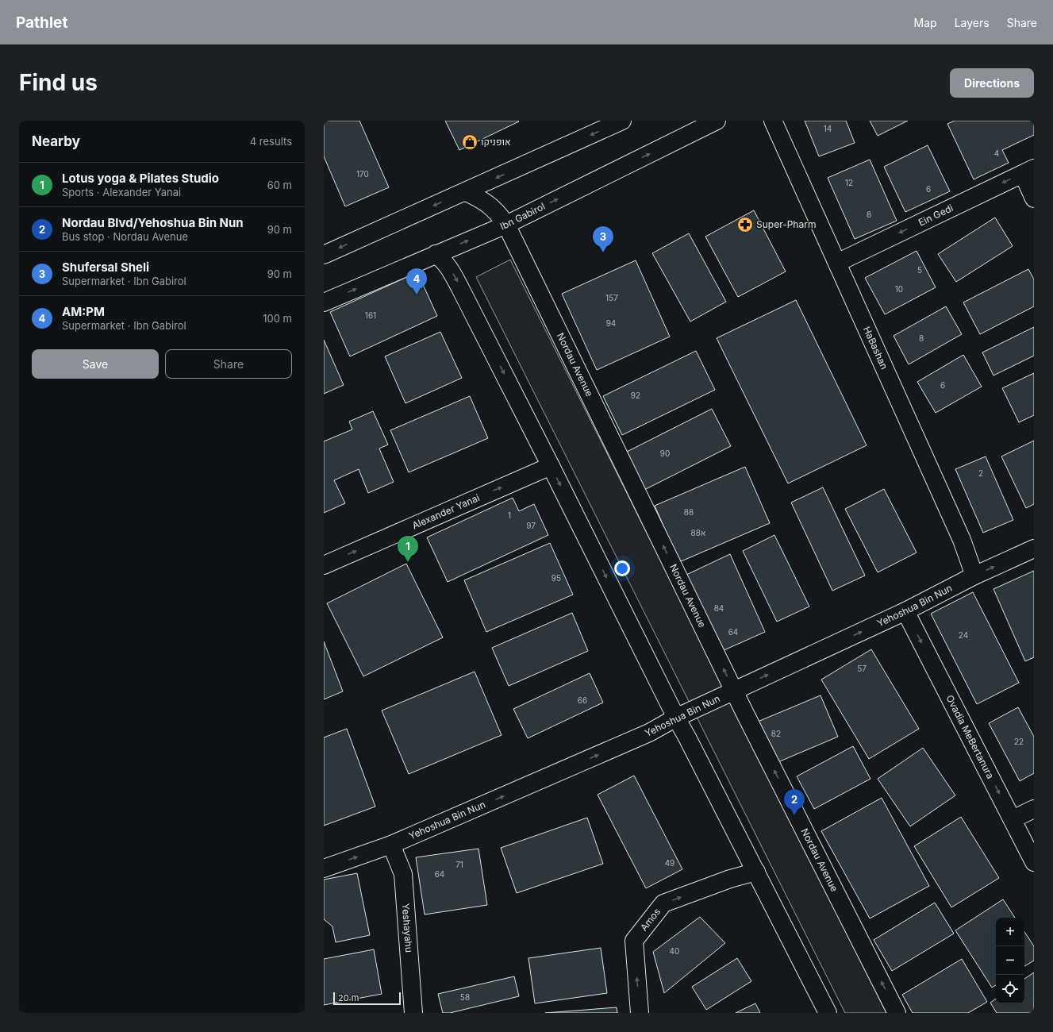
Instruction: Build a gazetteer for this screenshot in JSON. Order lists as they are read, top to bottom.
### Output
{
  "streets": {
    "street": [
      "Ein Gedi",
      "Ibn Gabirol",
      "HaBashan",
      "Nordau Avenue",
      "Alexander Yanai",
      "Yehoshua Bin Nun",
      "Ovadia MeBertanura",
      "Amos",
      "Yeshayahu"
    ]
  },
  "crossings": [
    ["Ein Gedi", "HaBashan"],
    ["Ibn Gabirol", "Nordau Avenue"],
    ["HaBashan", "Yehoshua Bin Nun"],
    ["Nordau Avenue", "Yehoshua Bin Nun"],
    ["Yehoshua Bin Nun", "Ovadia MeBertanura"],
    ["Yehoshua Bin Nun", "Yeshayahu"]
  ],
  "one_way": [
    "Ein Gedi",
    "Alexander Yanai",
    "Yehoshua Bin Nun",
    "Ovadia MeBertanura",
    "Amos"
  ],
  "places": {
    "shop": ["אופניקו"],
    "pharmacy": ["Super-Pharm"]
  },
  "house_numbers": [
    "14",
    "4",
    "170",
    "12",
    "6",
    "8",
    "5",
    "10",
    "157",
    "161",
    "94",
    "8",
    "6",
    "92",
    "90",
    "2",
    "88",
    "1",
    "97",
    "88א",
    "95",
    "84",
    "64",
    "24",
    "57",
    "66",
    "82",
    "22",
    "49",
    "71",
    "64",
    "40",
    "58"
  ],
  "scale_bar": "20 m",
  "page": {
    "header": "Pathlet",
    "nav": ["Map", "Layers", "Share"],
    "buttons": [
      "Directions",
      ["Save", "Share"]
    ],
    "title": "Find us",
    "heading": ["Nearby", "4 results"],
    "list": [
      {
        "mark": "1",
        "name": "Lotus yoga & Pilates Studio",
        "note": "Sports · Alexander Yanai",
        "value": "60 m"
      },
      {
        "mark": "2",
        "name": "Nordau Blvd/Yehoshua Bin Nun",
        "note": "Bus stop · Nordau Avenue",
        "value": "90 m"
      },
      {
        "mark": "3",
        "name": "Shufersal Sheli",
        "note": "Supermarket · Ibn Gabirol",
        "value": "90 m"
      },
      {
        "mark": "4",
        "name": "AM:PM",
        "note": "Supermarket · Ibn Gabirol",
        "value": "100 m"
      }
    ],
    "pins": [
      "3",
      "4",
      "1",
      "2"
    ],
    "map_buttons": ["+", "−"],
    "scale": "20 m"
  }
}
